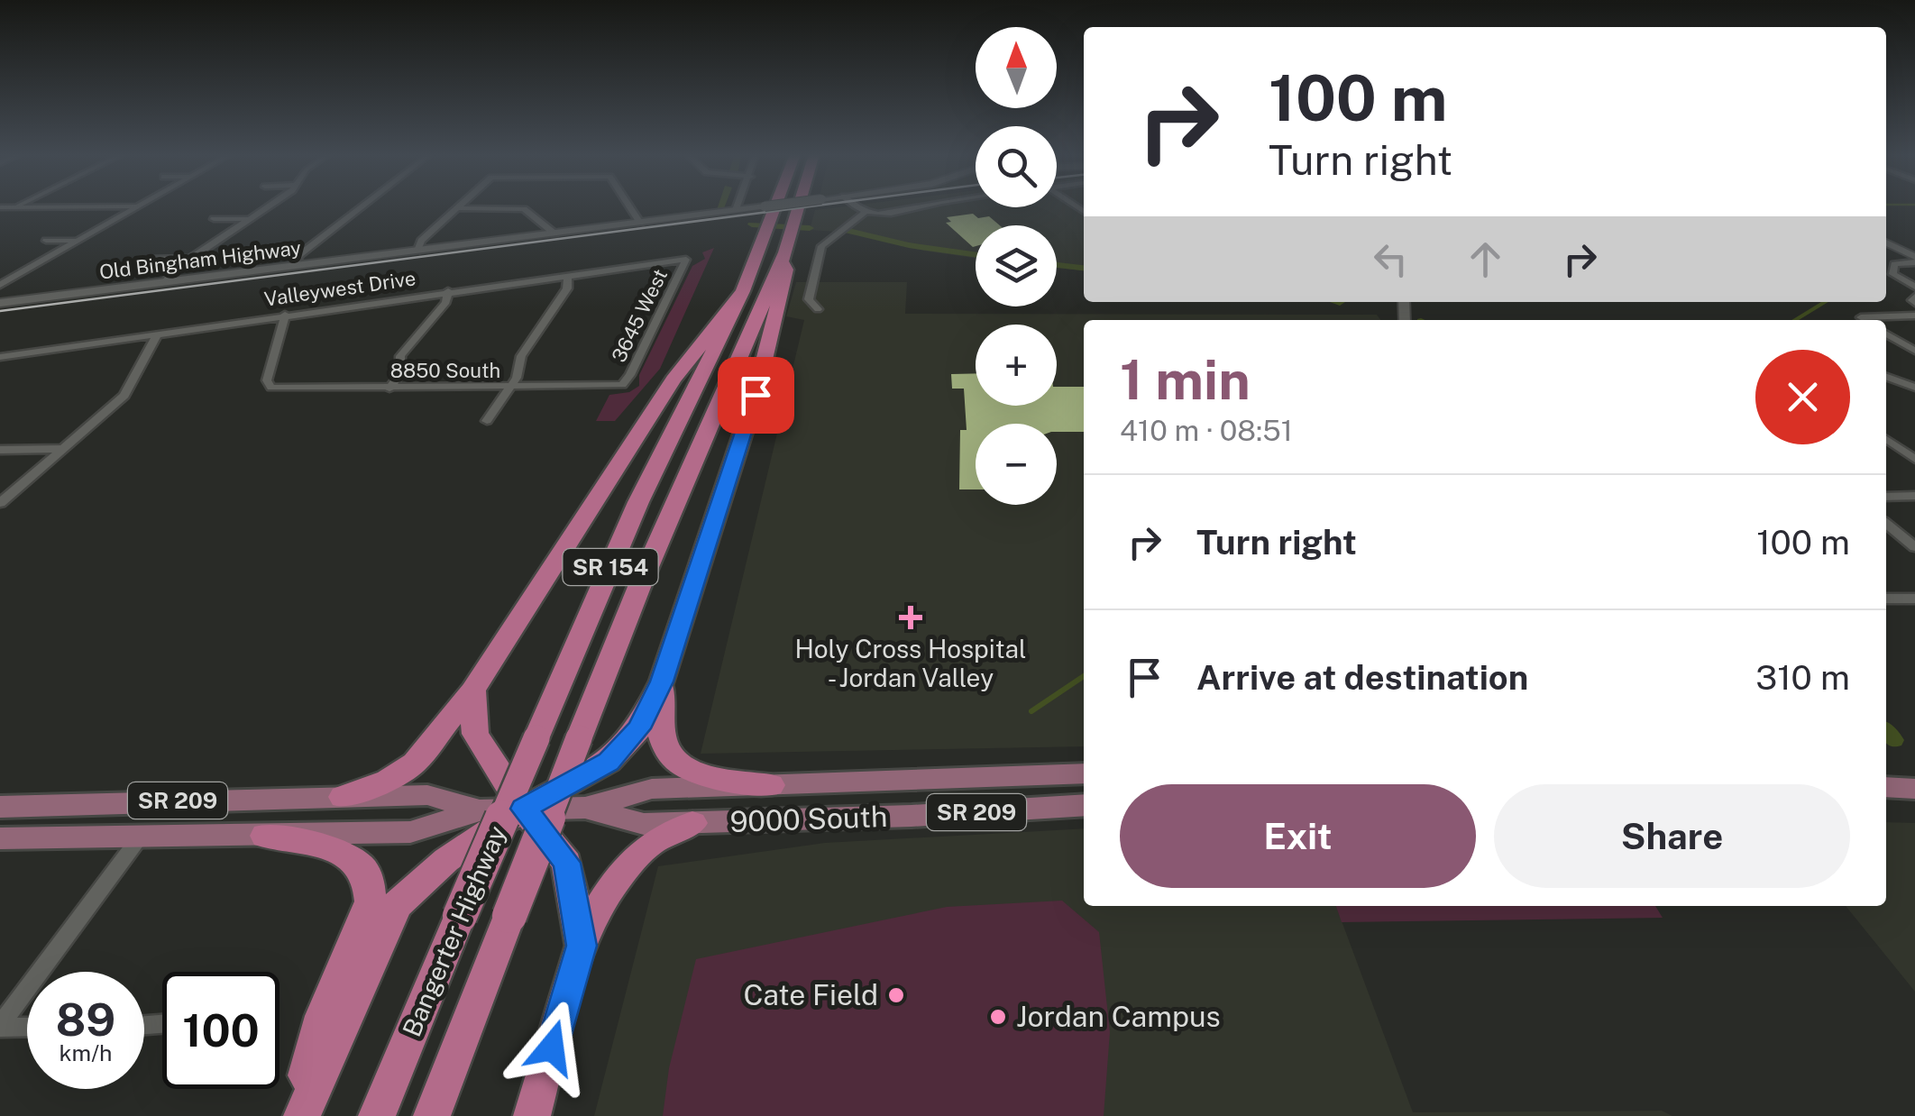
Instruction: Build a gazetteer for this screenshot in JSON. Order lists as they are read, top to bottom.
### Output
{
  "streets": {
    "highway": ["SR 154", "Bangerter Highway"],
    "main road": ["SR 209", "9000 South"],
    "street": [
      "Old Bingham Highway",
      "Valleywest Drive",
      "3645 West",
      "8850 South"
    ]
  },
  "crossings": [
    ["Valleywest Drive", "3645 West"],
    ["3645 West", "8850 South"]
  ],
  "places": {
    "health": ["Holy Cross Hospital - Jordan Valley"],
    "other": ["Cate Field", "Jordan Campus"]
  },
  "north": "top",
  "page": {
    "map_buttons": ["+", "−"],
    "turn": ["100 m", "Turn right"],
    "heading": ["1 min", "410 m · 08:51"],
    "list": [
      {
        "name": "Turn right",
        "value": "100 m"
      },
      {
        "name": "Arrive at destination",
        "value": "310 m"
      }
    ],
    "buttons": ["Exit", "Share"],
    "speed": "89 km/h",
    "limit": "100"
  }
}
